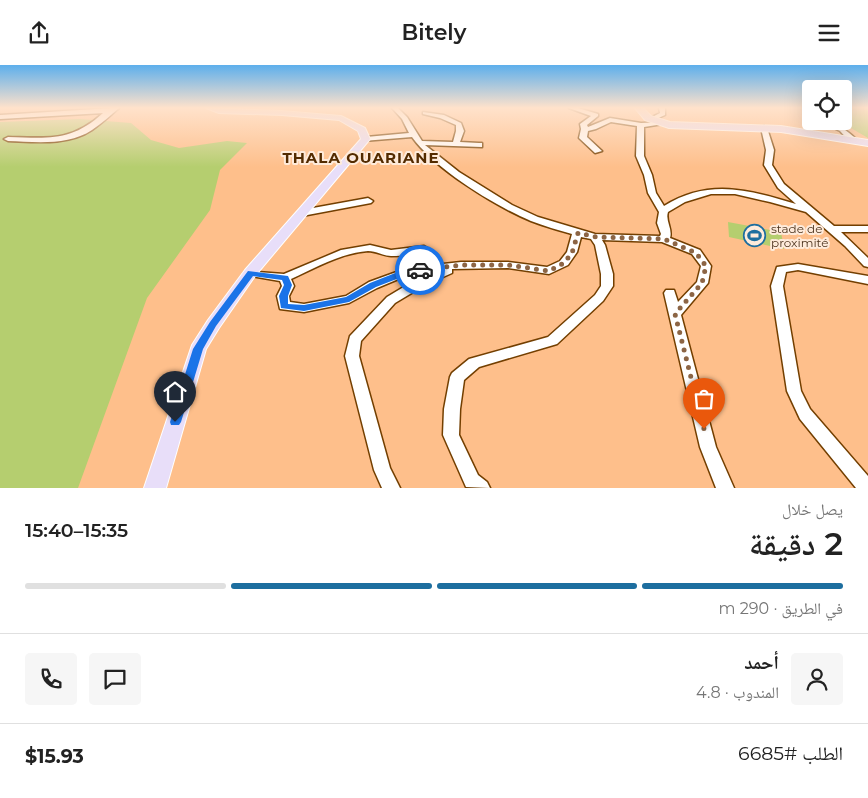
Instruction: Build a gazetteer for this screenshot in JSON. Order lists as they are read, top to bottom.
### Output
{
  "districts": ["THALA OUARIANE"],
  "places": {
    "sports": ["stade de proximité"]
  },
  "page": {
    "header": "Bitely",
    "heading": ["2 دقيقة", "يصل خلال", "15:35–15:40"],
    "panel": [
      "أحمد",
      "المندوب · 4.8",
      "الطلب #6685",
      "$15.93"
    ],
    "bar": "في الطريق · 290 m"
  }
}
